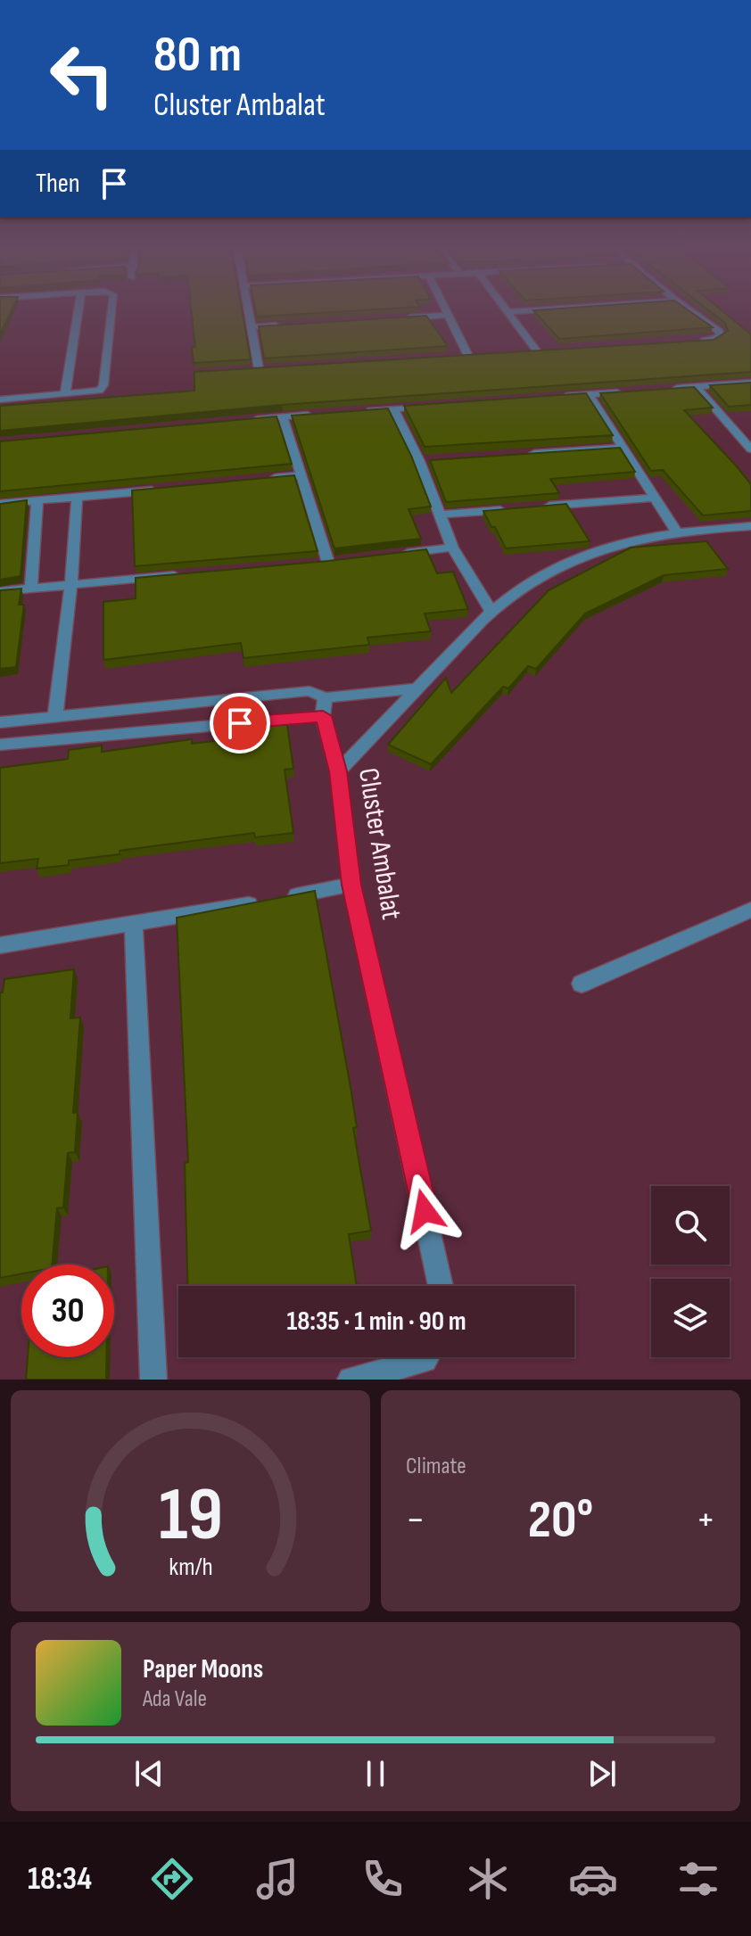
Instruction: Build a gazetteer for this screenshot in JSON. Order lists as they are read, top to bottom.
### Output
{
  "streets": {
    "street": ["Cluster Ambalat"]
  },
  "page": {
    "turn": ["80 m", "Cluster Ambalat"],
    "then": "Then",
    "limit": "30",
    "trip": "18:35 · 1 min · 90 m",
    "tile": "Climate",
    "heat": ["−", "20°", "+"],
    "song": ["Paper Moons", "Ada Vale"],
    "tabs": "18:34",
    "gauge": ["19", "km/h"]
  }
}
